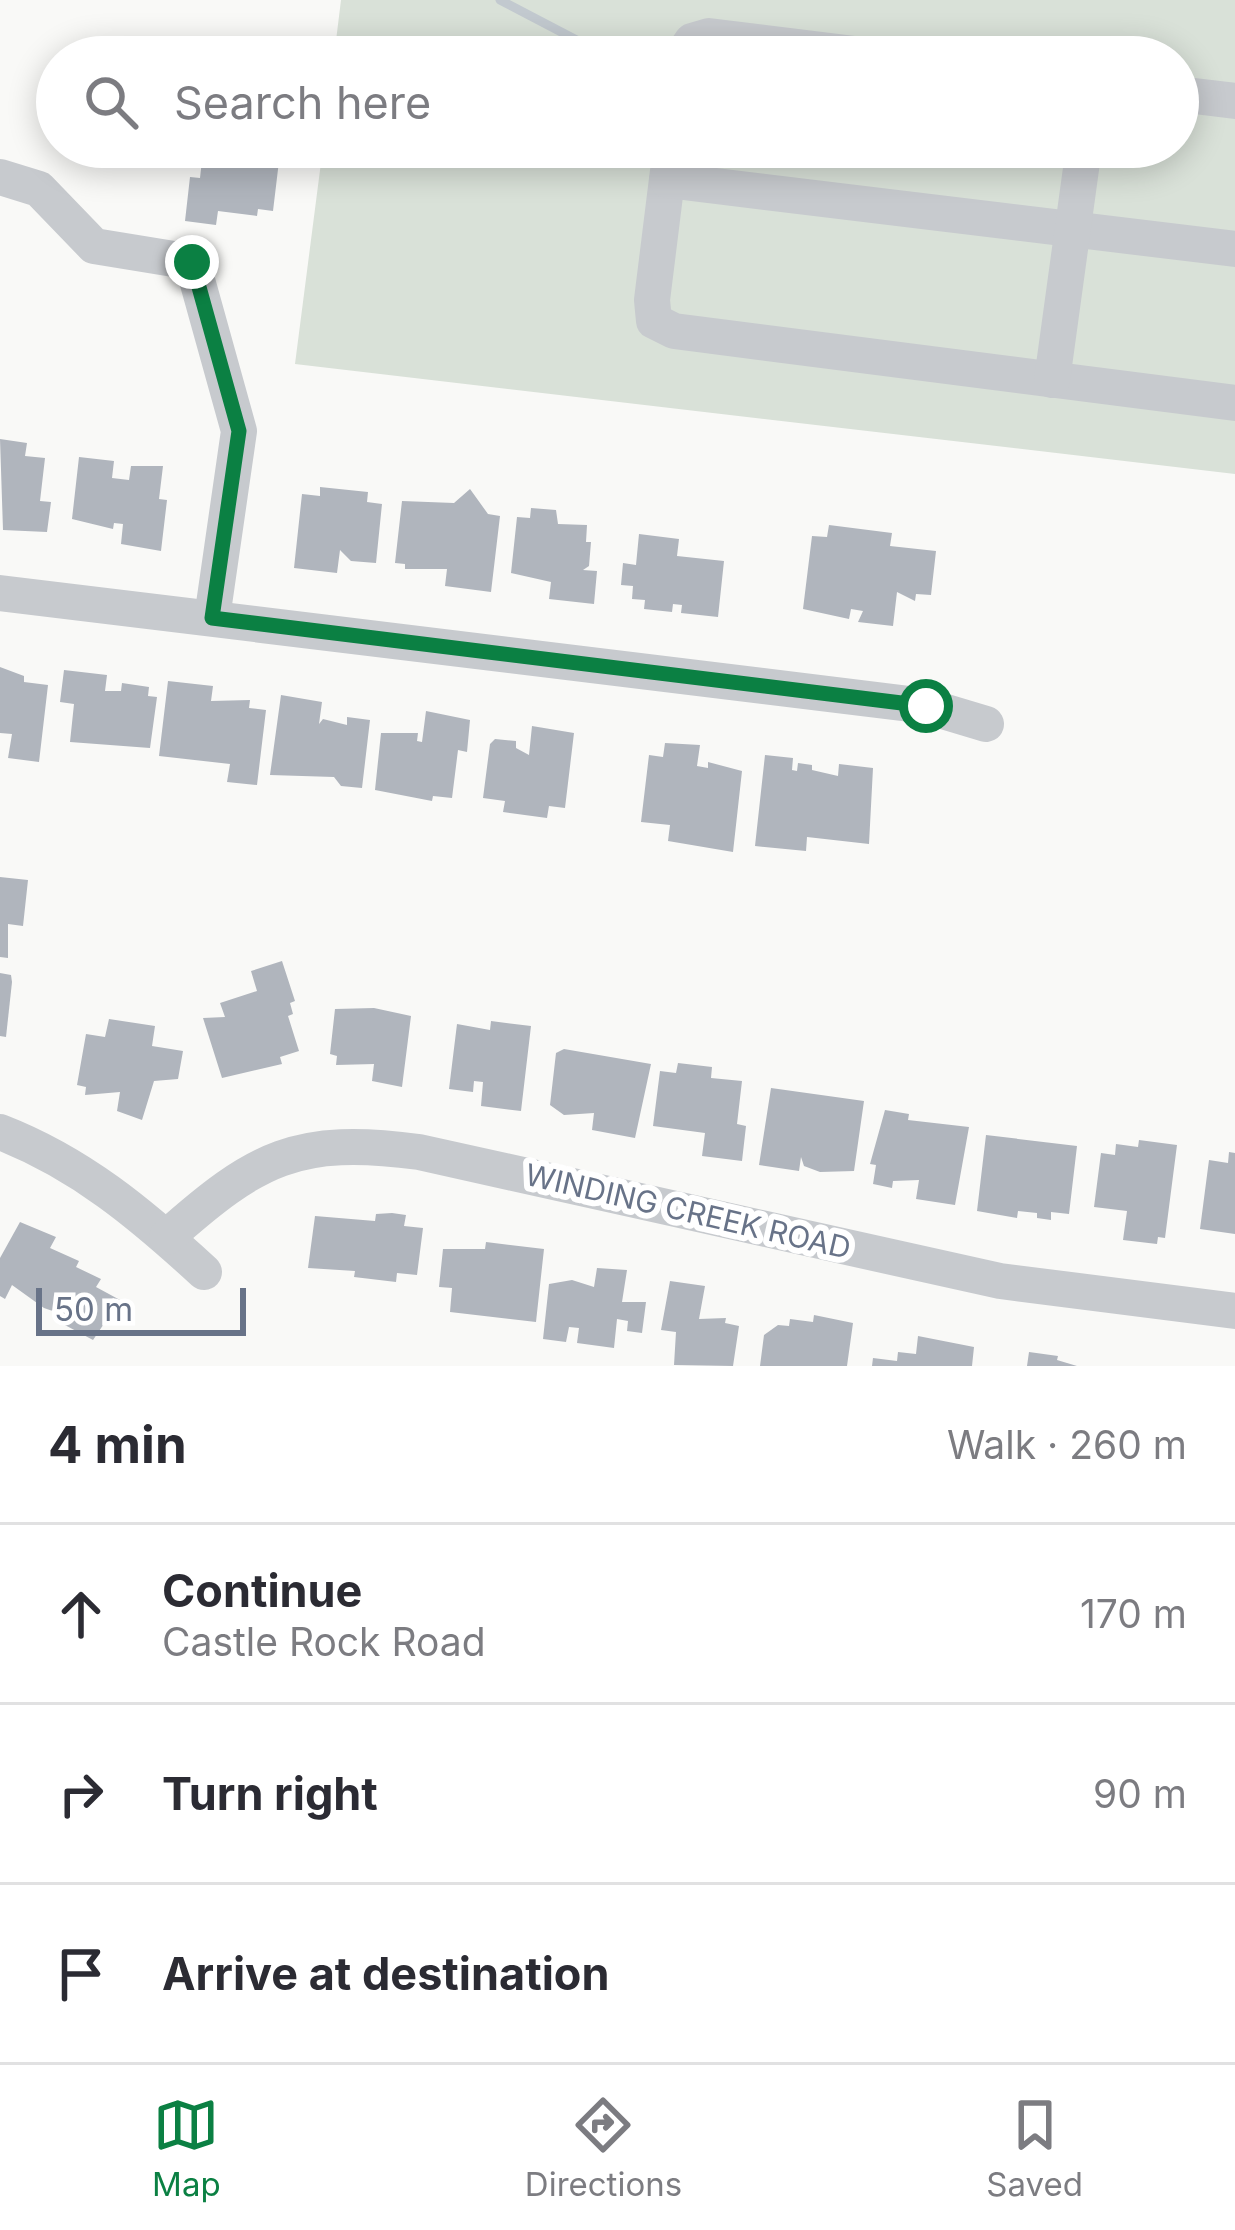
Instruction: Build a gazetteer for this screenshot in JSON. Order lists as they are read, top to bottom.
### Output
{
  "streets": {
    "street": ["WINDING CREEK ROAD"]
  },
  "scale_bar": "50 m",
  "page": {
    "search": "Search here",
    "scale": "50 m",
    "heading": ["4 min", "Walk · 260 m"],
    "list": [
      ["Continue", "Castle Rock Road", "170 m"],
      ["Turn right", "90 m"],
      "Arrive at destination"
    ],
    "nav": ["Map", "Directions", "Saved"]
  }
}
